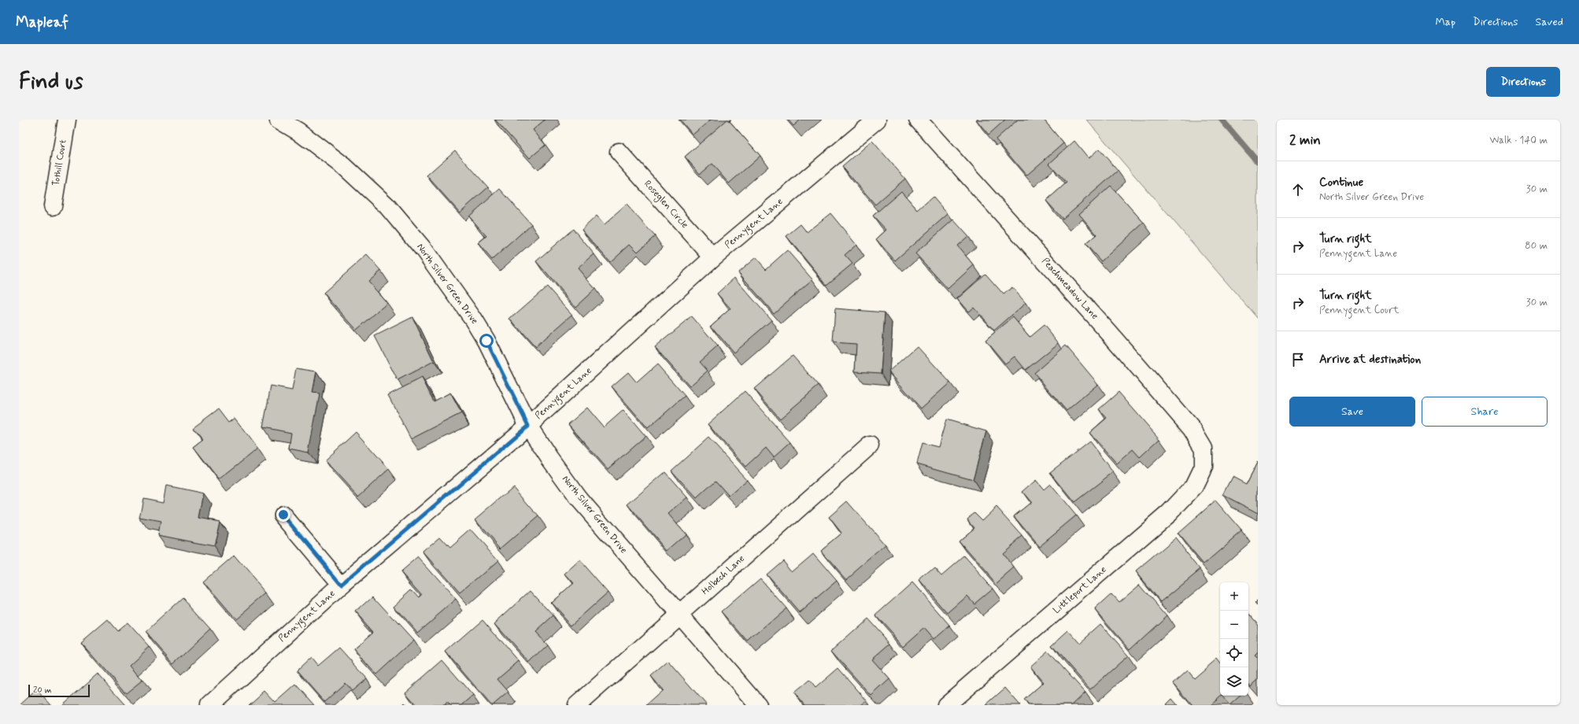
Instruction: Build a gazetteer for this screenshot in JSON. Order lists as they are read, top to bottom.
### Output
{
  "streets": {
    "street": [
      "Tothill Court",
      "Roseglen Circle",
      "Pennygent Lane",
      "North Silver Green Drive",
      "Peachmeadow Lane",
      "Holbech Lane",
      "Littleport Lane"
    ]
  },
  "crossings": [
    ["Roseglen Circle", "Pennygent Lane"],
    ["Pennygent Lane", "North Silver Green Drive"],
    ["North Silver Green Drive", "Holbech Lane"],
    ["Peachmeadow Lane", "Littleport Lane"]
  ],
  "scale_bar": "20 m",
  "page": {
    "header": "Mapleaf",
    "nav": ["Map", "Directions", "Saved"],
    "buttons": [
      "Directions",
      ["Save", "Share"]
    ],
    "title": "Find us",
    "heading": ["2 min", "Walk · 140 m"],
    "list": [
      ["Continue", "North Silver Green Drive", "30 m"],
      ["Turn right", "Pennygent Lane", "80 m"],
      ["Turn right", "Pennygent Court", "30 m"],
      "Arrive at destination"
    ],
    "map_buttons": ["+", "−"],
    "scale": "20 m"
  }
}
